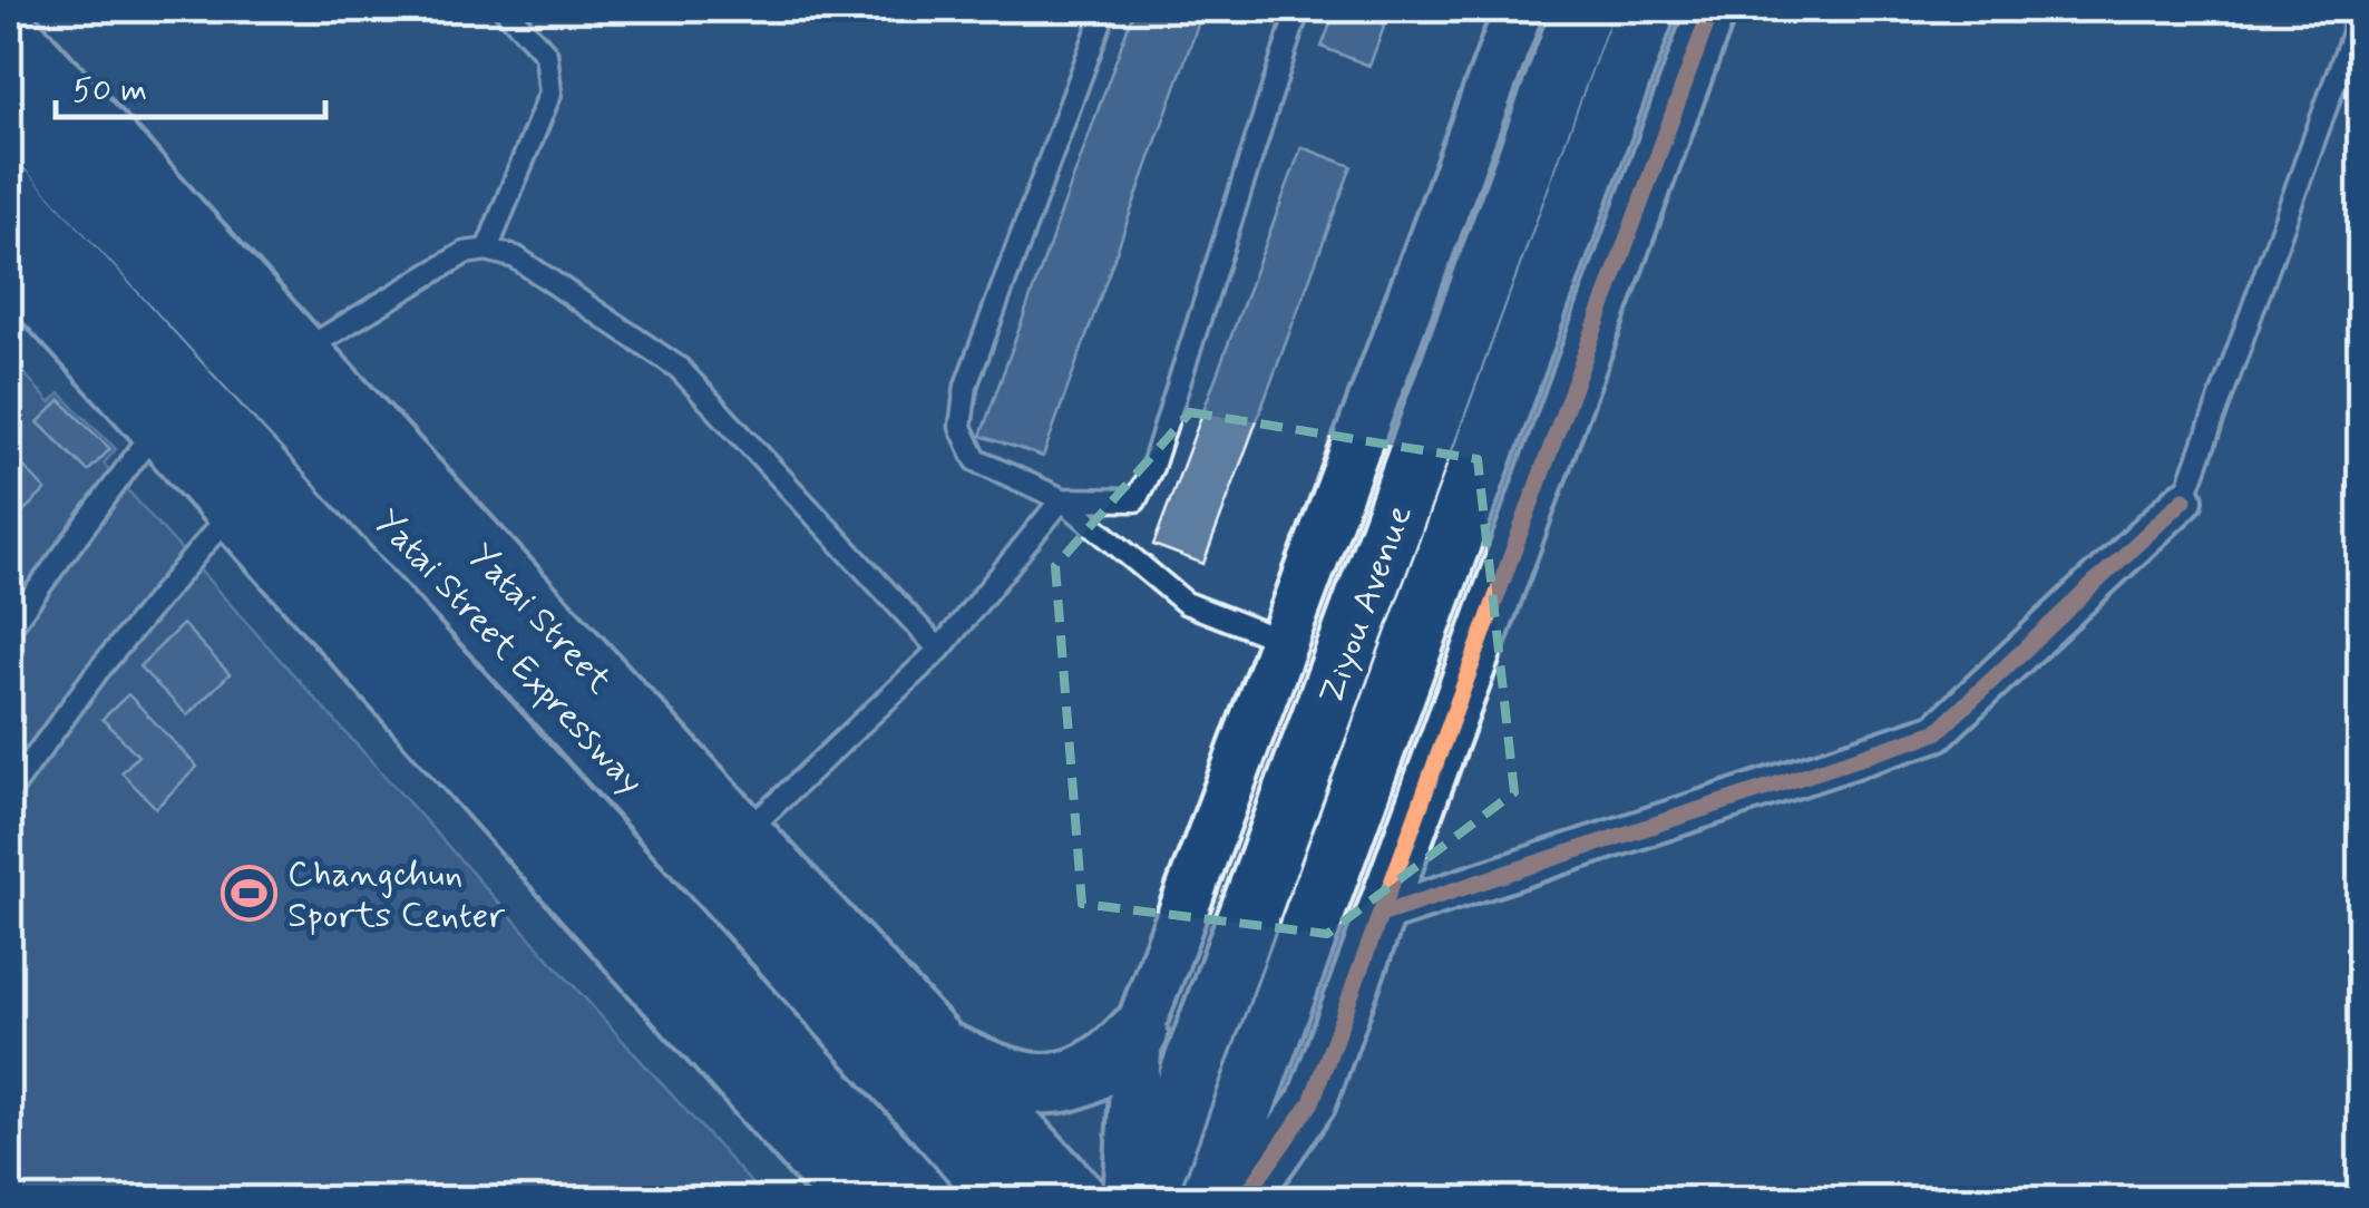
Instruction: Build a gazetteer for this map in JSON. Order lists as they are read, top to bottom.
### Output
{
  "streets": {
    "highway": ["Yatai Street Expressway"],
    "main road": ["Ziyou Avenue", "Yatai Street"]
  },
  "places": {
    "sports": ["Changchun Sports Center"]
  },
  "scale_bar": "50 m"
}
